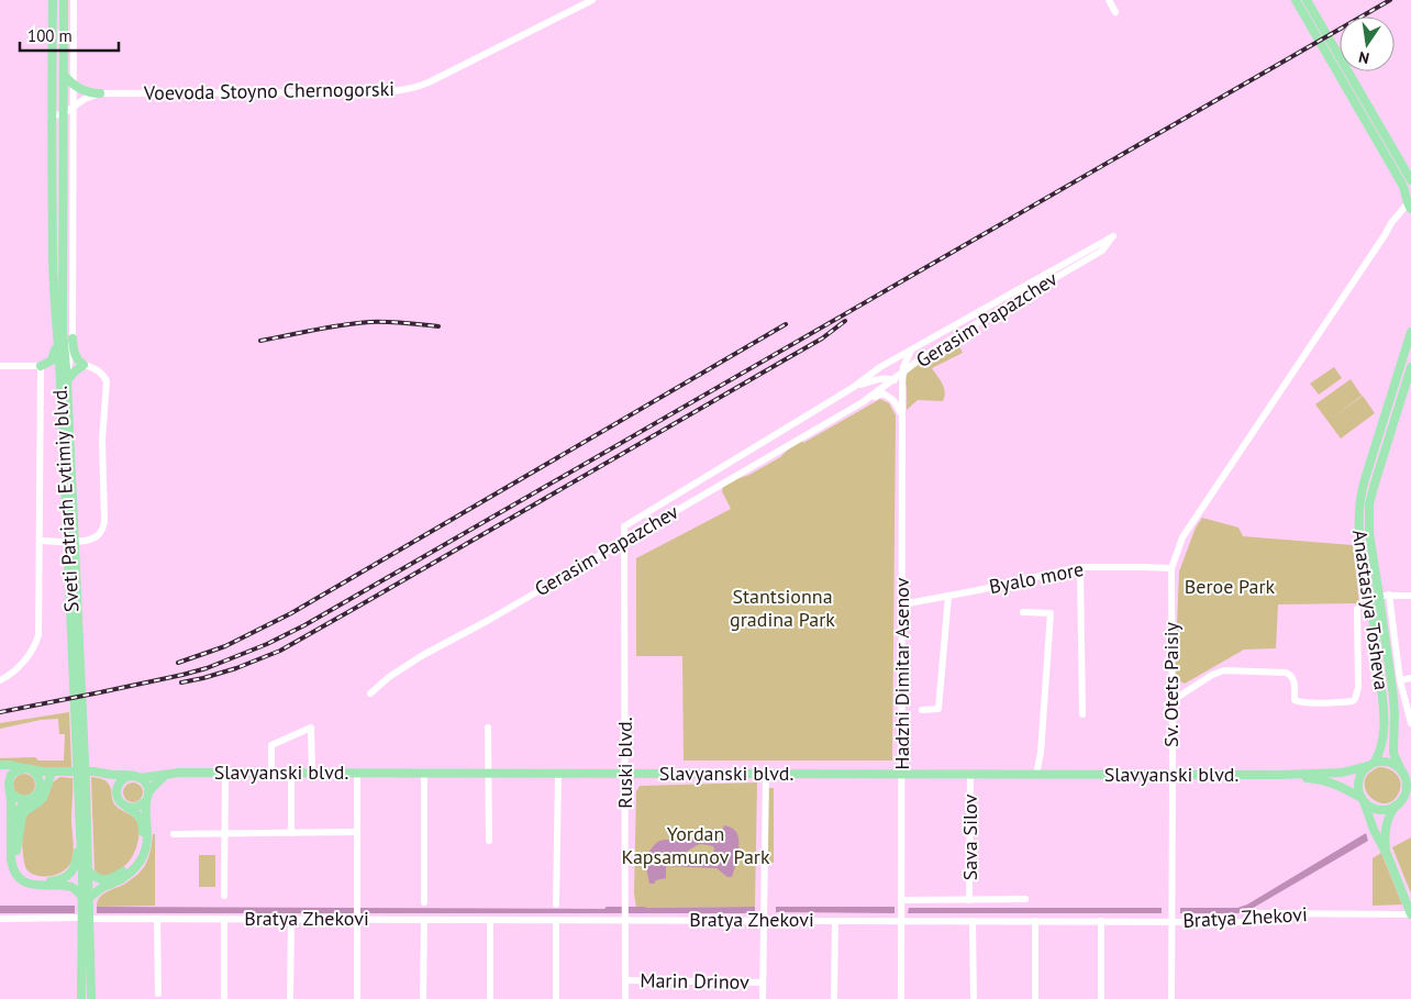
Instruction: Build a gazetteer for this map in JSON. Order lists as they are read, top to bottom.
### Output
{
  "streets": {
    "main road": ["Sveti Patriarh Evtimiy blvd.", "Anastasiya Tosheva", "Slavyanski blvd."],
    "street": [
      "Voevoda Stoyno Chernogorski",
      "Gerasim Papazchev",
      "Byalo more",
      "Hadzhi Dimitar Asenov",
      "Sv. Otets Paisiy",
      "Ruski blvd.",
      "Sava Silov",
      "Bratya Zhekovi",
      "Marin Drinov"
    ]
  },
  "crossings": [
    ["Voevoda Stoyno Chernogorski", "Sveti Patriarh Evtimiy blvd."],
    ["Gerasim Papazchev", "Hadzhi Dimitar Asenov"],
    ["Gerasim Papazchev", "Ruski blvd."],
    ["Sveti Patriarh Evtimiy blvd.", "Bratya Zhekovi"],
    ["Byalo more", "Hadzhi Dimitar Asenov"],
    ["Byalo more", "Sv. Otets Paisiy"],
    ["Anastasiya Tosheva", "Slavyanski blvd."],
    ["Hadzhi Dimitar Asenov", "Slavyanski blvd."],
    ["Hadzhi Dimitar Asenov", "Bratya Zhekovi"],
    ["Sv. Otets Paisiy", "Slavyanski blvd."],
    ["Sv. Otets Paisiy", "Bratya Zhekovi"],
    ["Ruski blvd.", "Slavyanski blvd."],
    ["Ruski blvd.", "Bratya Zhekovi"],
    ["Ruski blvd.", "Marin Drinov"],
    ["Slavyanski blvd.", "Sava Silov"]
  ],
  "parks": ["Beroe Park", "Stantsionna gradina Park", "Yordan Kapsamunov Park"],
  "scale_bar": "100 m",
  "north": "bottom"
}
